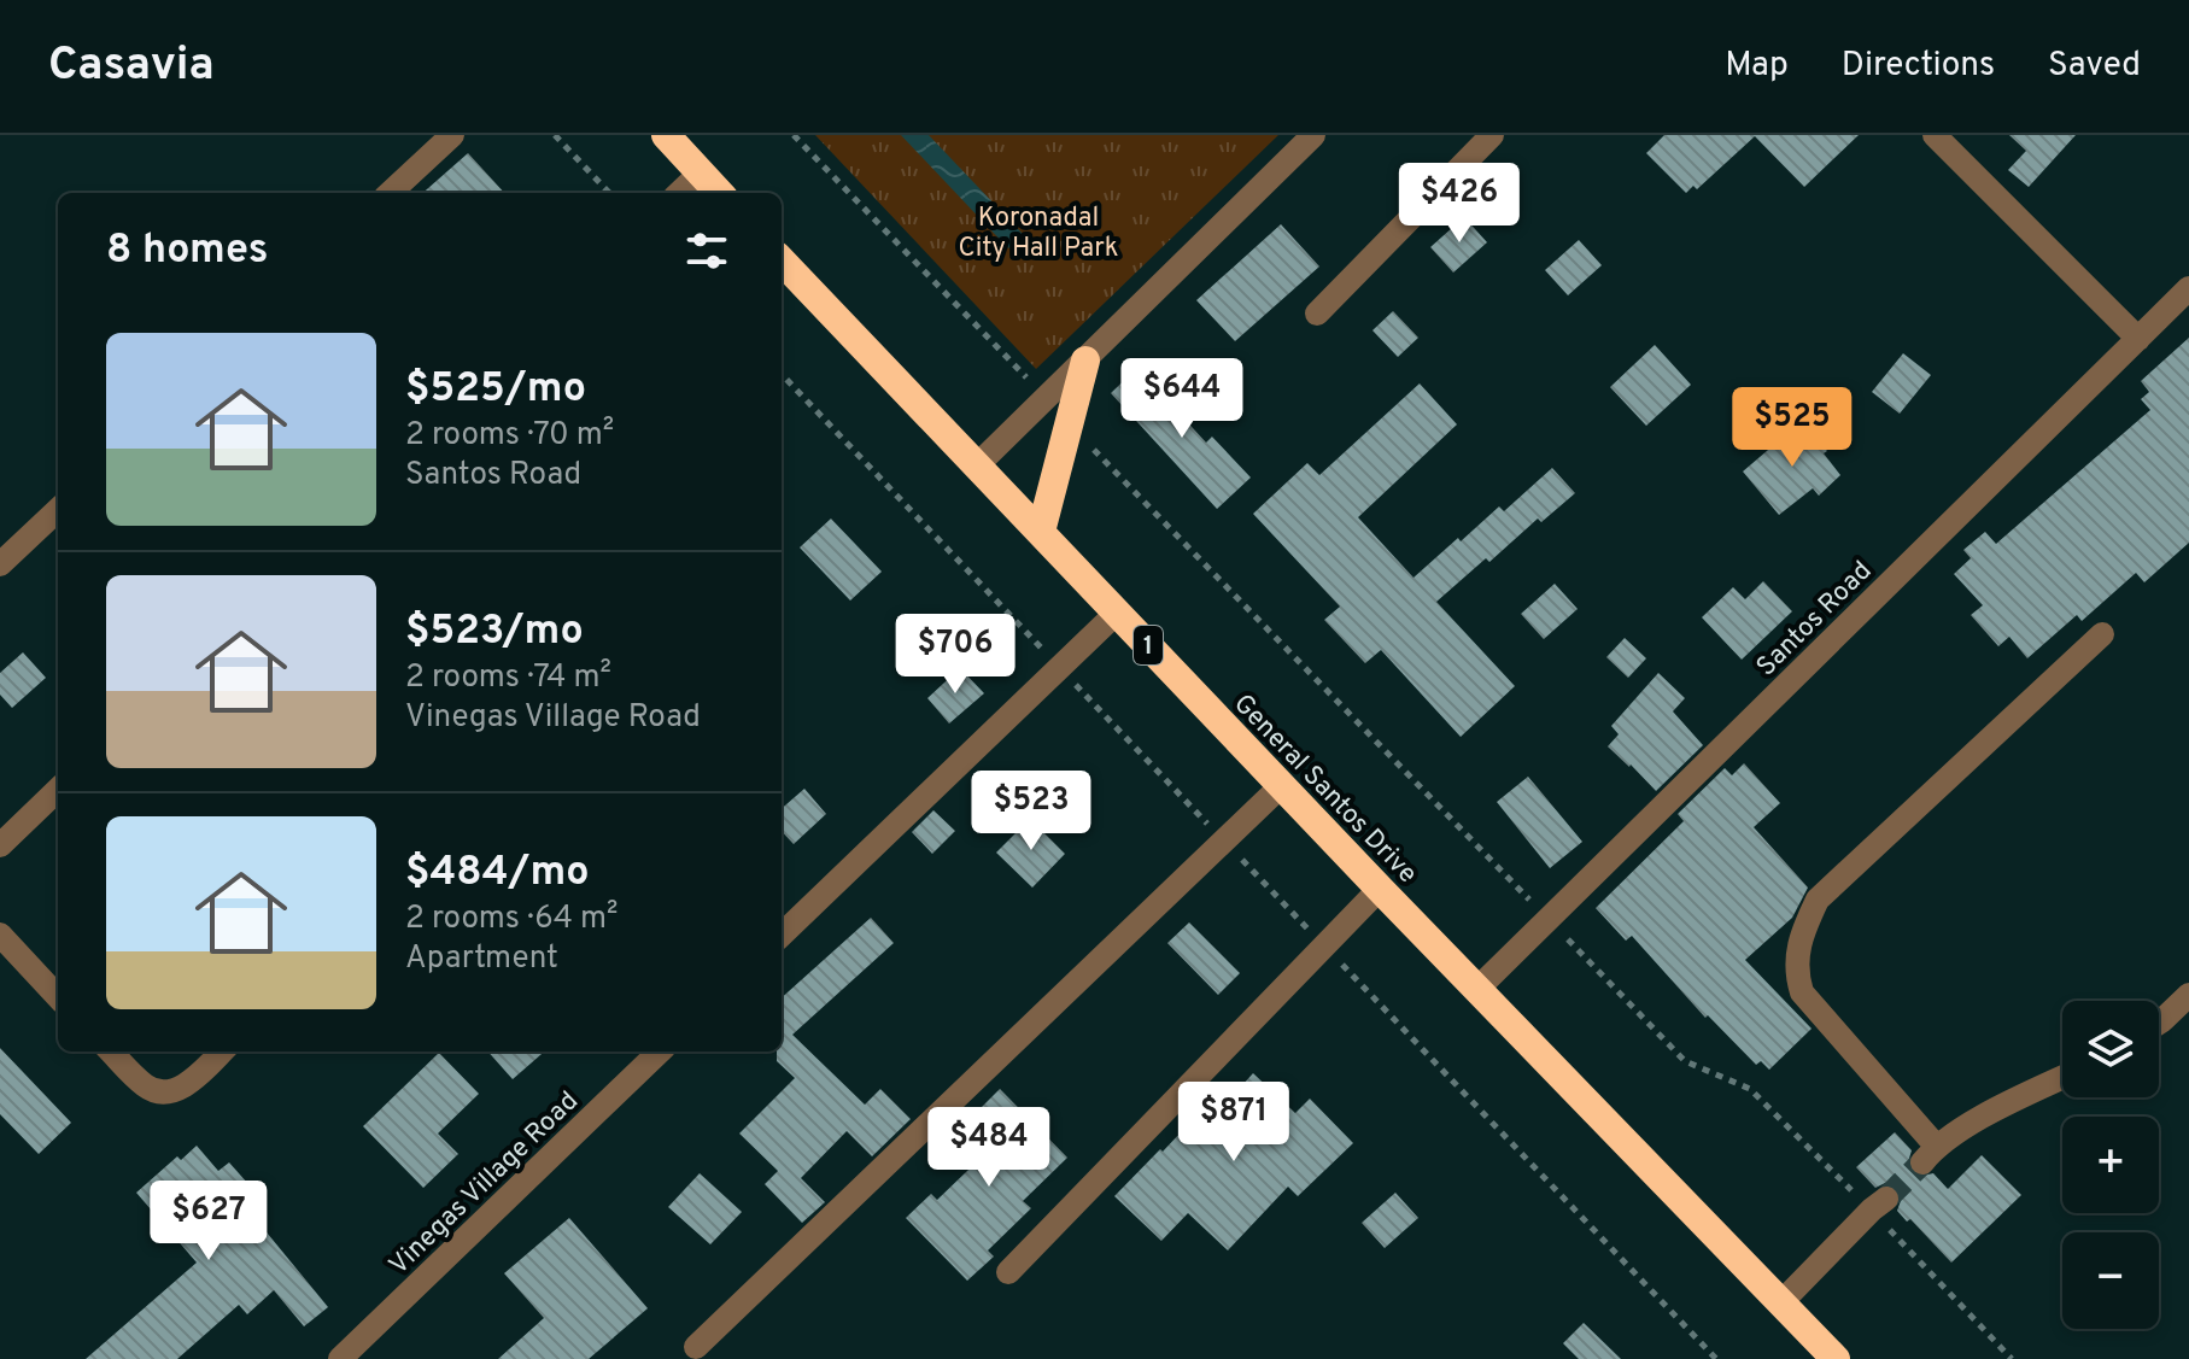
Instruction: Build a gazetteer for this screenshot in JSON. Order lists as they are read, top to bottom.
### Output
{
  "streets": {
    "highway": ["1", "General Santos Drive"],
    "street": ["Santos Road", "Vinegas Village Road"]
  },
  "crossings": [
    ["Santos Road", "General Santos Drive"]
  ],
  "parks": ["Koronadal City Hall Park"],
  "page": {
    "header": "Casavia",
    "nav": ["Map", "Directions", "Saved"],
    "price": [
      "$426",
      "$644",
      "$525",
      "$706",
      "$523",
      "$871",
      "$484",
      "$627"
    ],
    "heading": "8 homes",
    "list": [
      {
        "name": "$525/mo",
        "note": "2 rooms · 70 m² · Santos Road"
      },
      {
        "name": "$523/mo",
        "note": "2 rooms · 74 m² · Vinegas Village Road"
      },
      {
        "name": "$484/mo",
        "note": "2 rooms · 64 m² · Apartment"
      }
    ],
    "map_buttons": ["+", "−"]
  }
}
